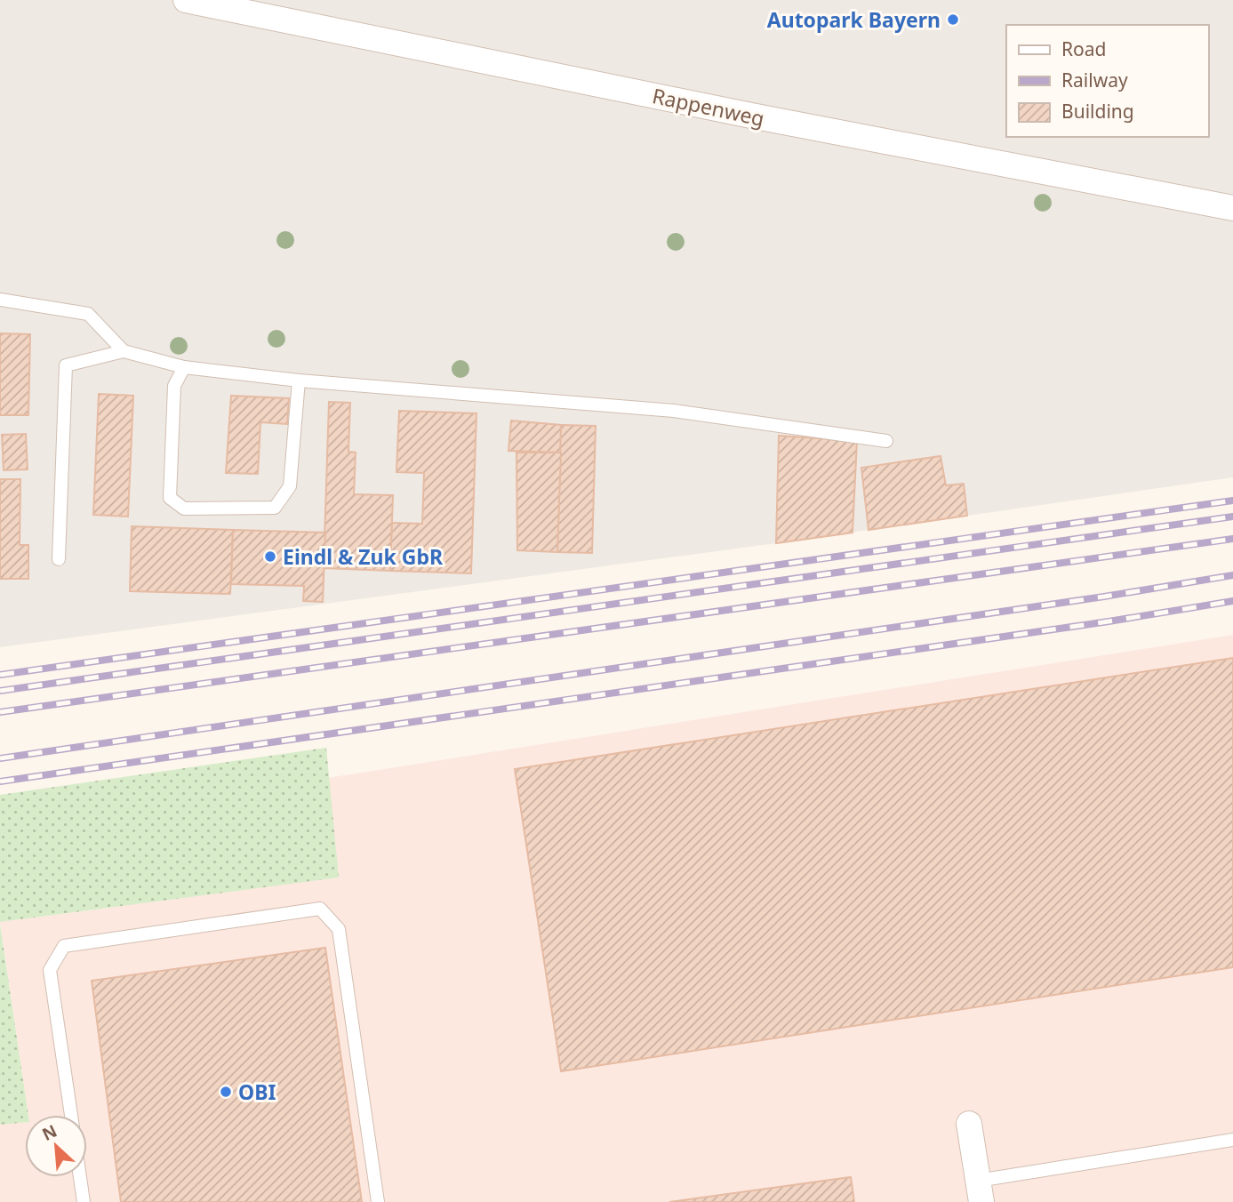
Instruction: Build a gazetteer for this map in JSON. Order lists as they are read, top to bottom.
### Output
{
  "streets": {
    "street": ["Rappenweg"]
  },
  "places": ["Autopark Bayern", "Eindl & Zuk GbR", "OBI"],
  "legend": ["Road", "Railway", "Building"],
  "north": "top left"
}
